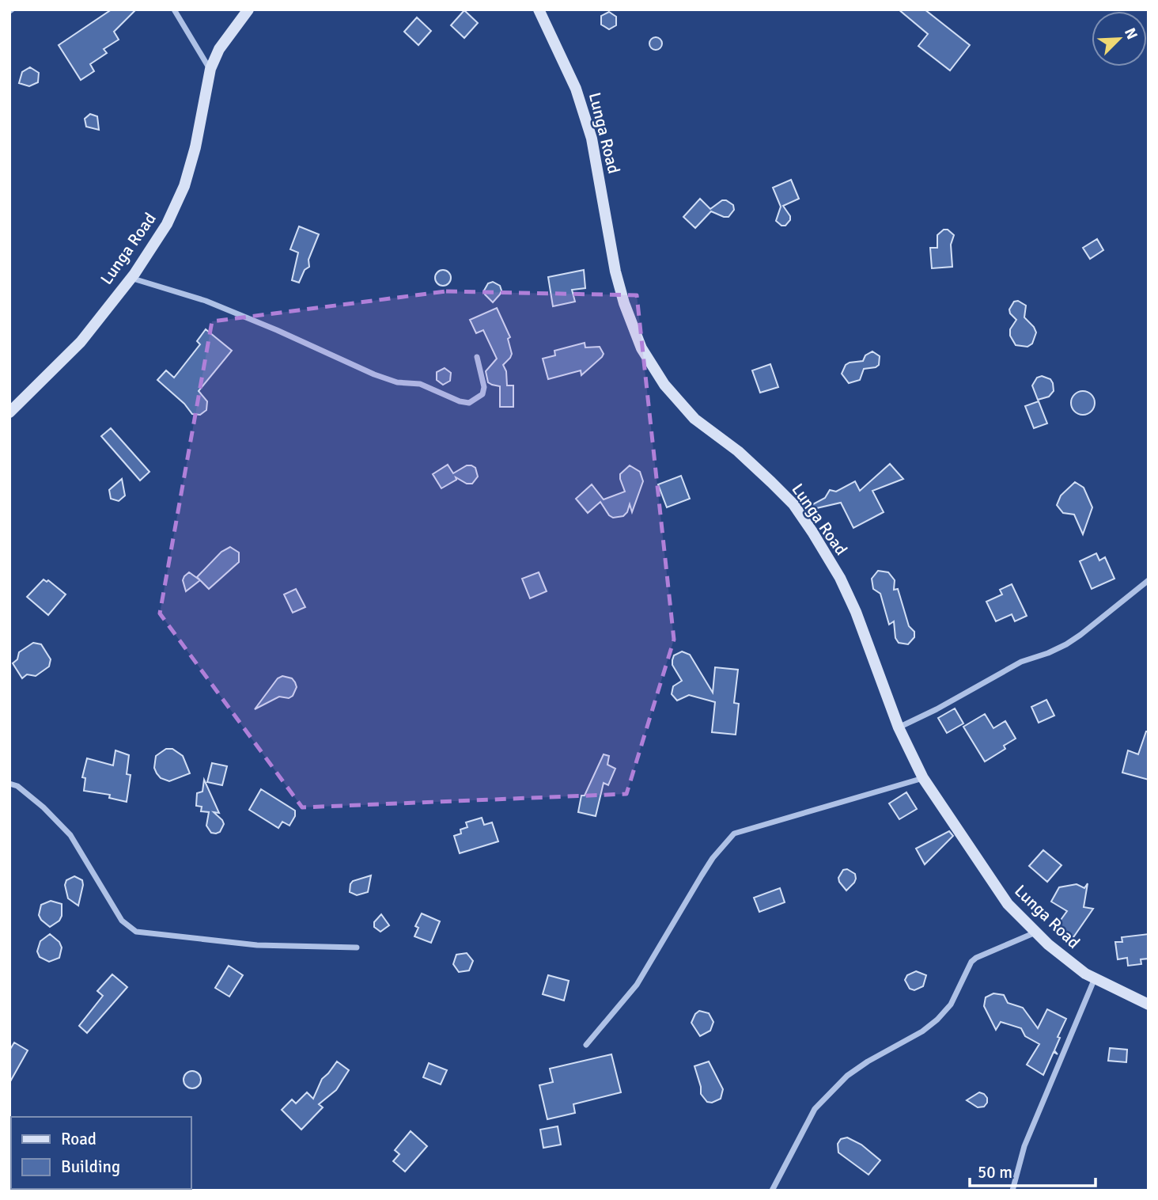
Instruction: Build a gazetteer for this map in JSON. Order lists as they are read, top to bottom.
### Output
{
  "streets": {
    "street": ["Lunga Road"]
  },
  "legend": ["Road", "Building"],
  "scale_bar": "50 m",
  "north": "top right"
}
